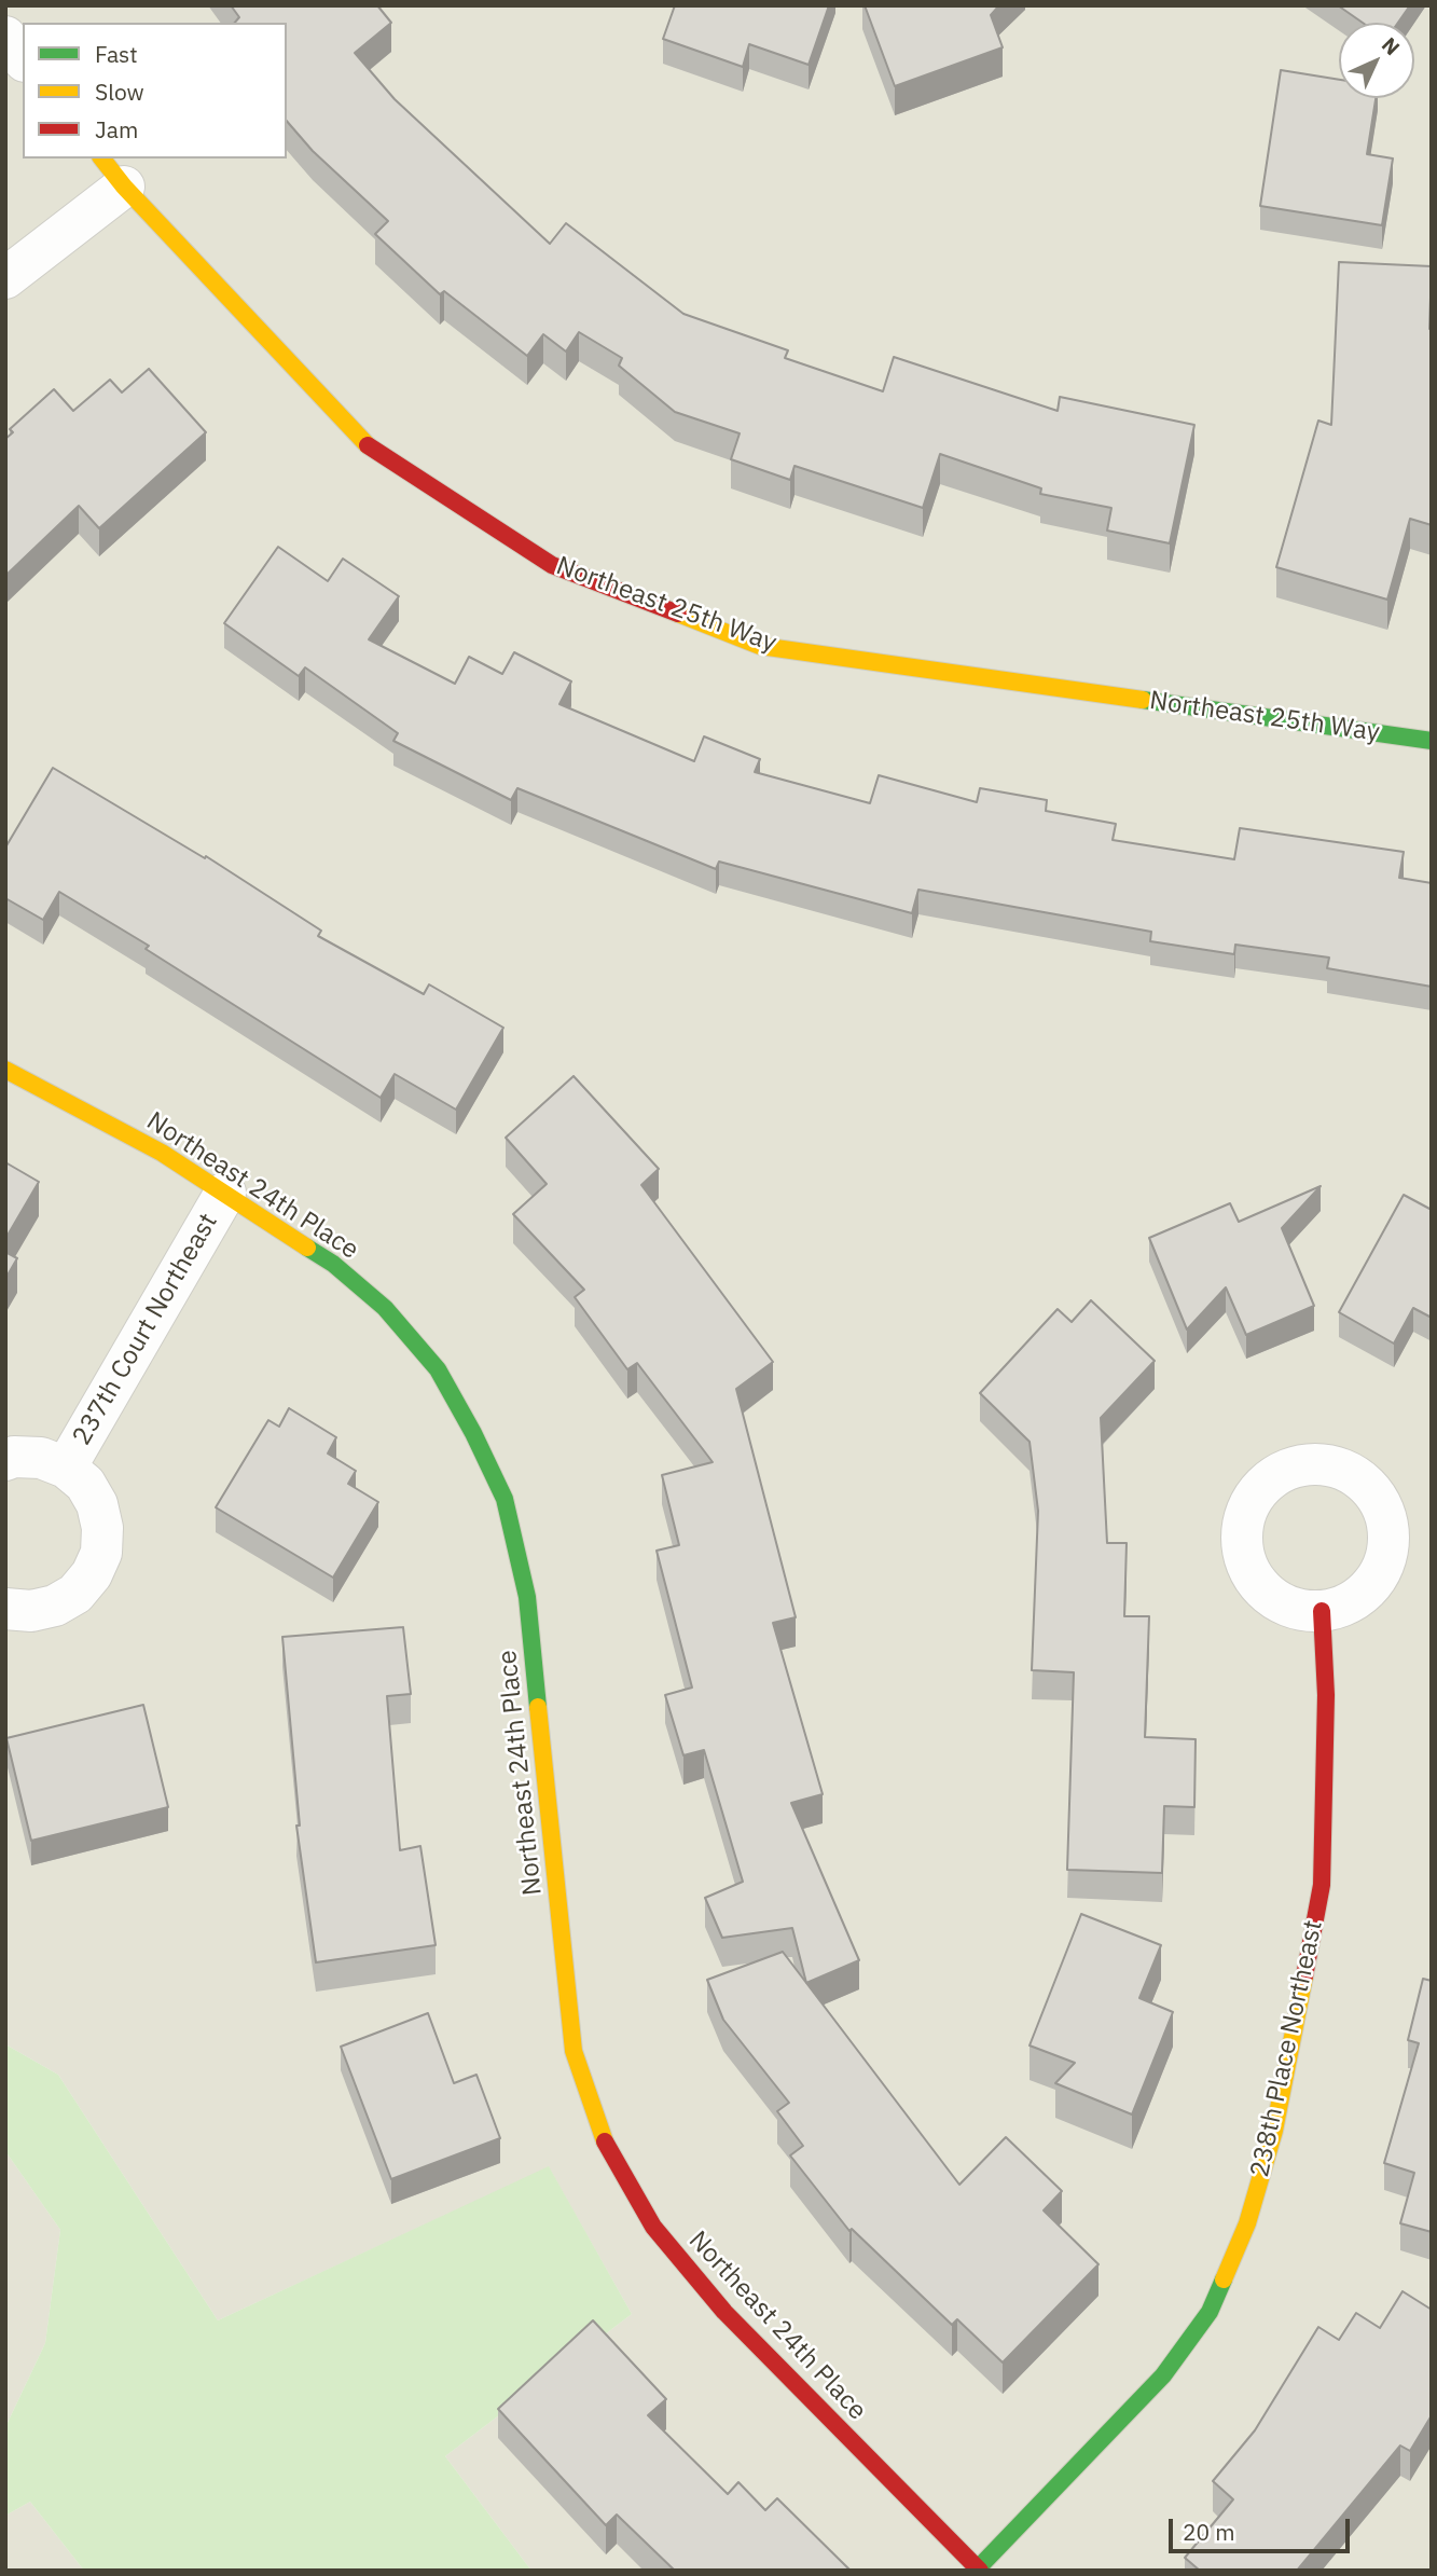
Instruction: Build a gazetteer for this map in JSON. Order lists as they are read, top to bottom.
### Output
{
  "streets": {
    "street": [
      "Northeast 25th Way",
      "Northeast 24th Place",
      "237th Court Northeast",
      "238th Place Northeast"
    ]
  },
  "crossings": [
    ["Northeast 24th Place", "237th Court Northeast"],
    ["Northeast 24th Place", "238th Place Northeast"]
  ],
  "legend": ["Fast", "Slow", "Jam"],
  "scale_bar": "20 m",
  "north": "top right"
}
